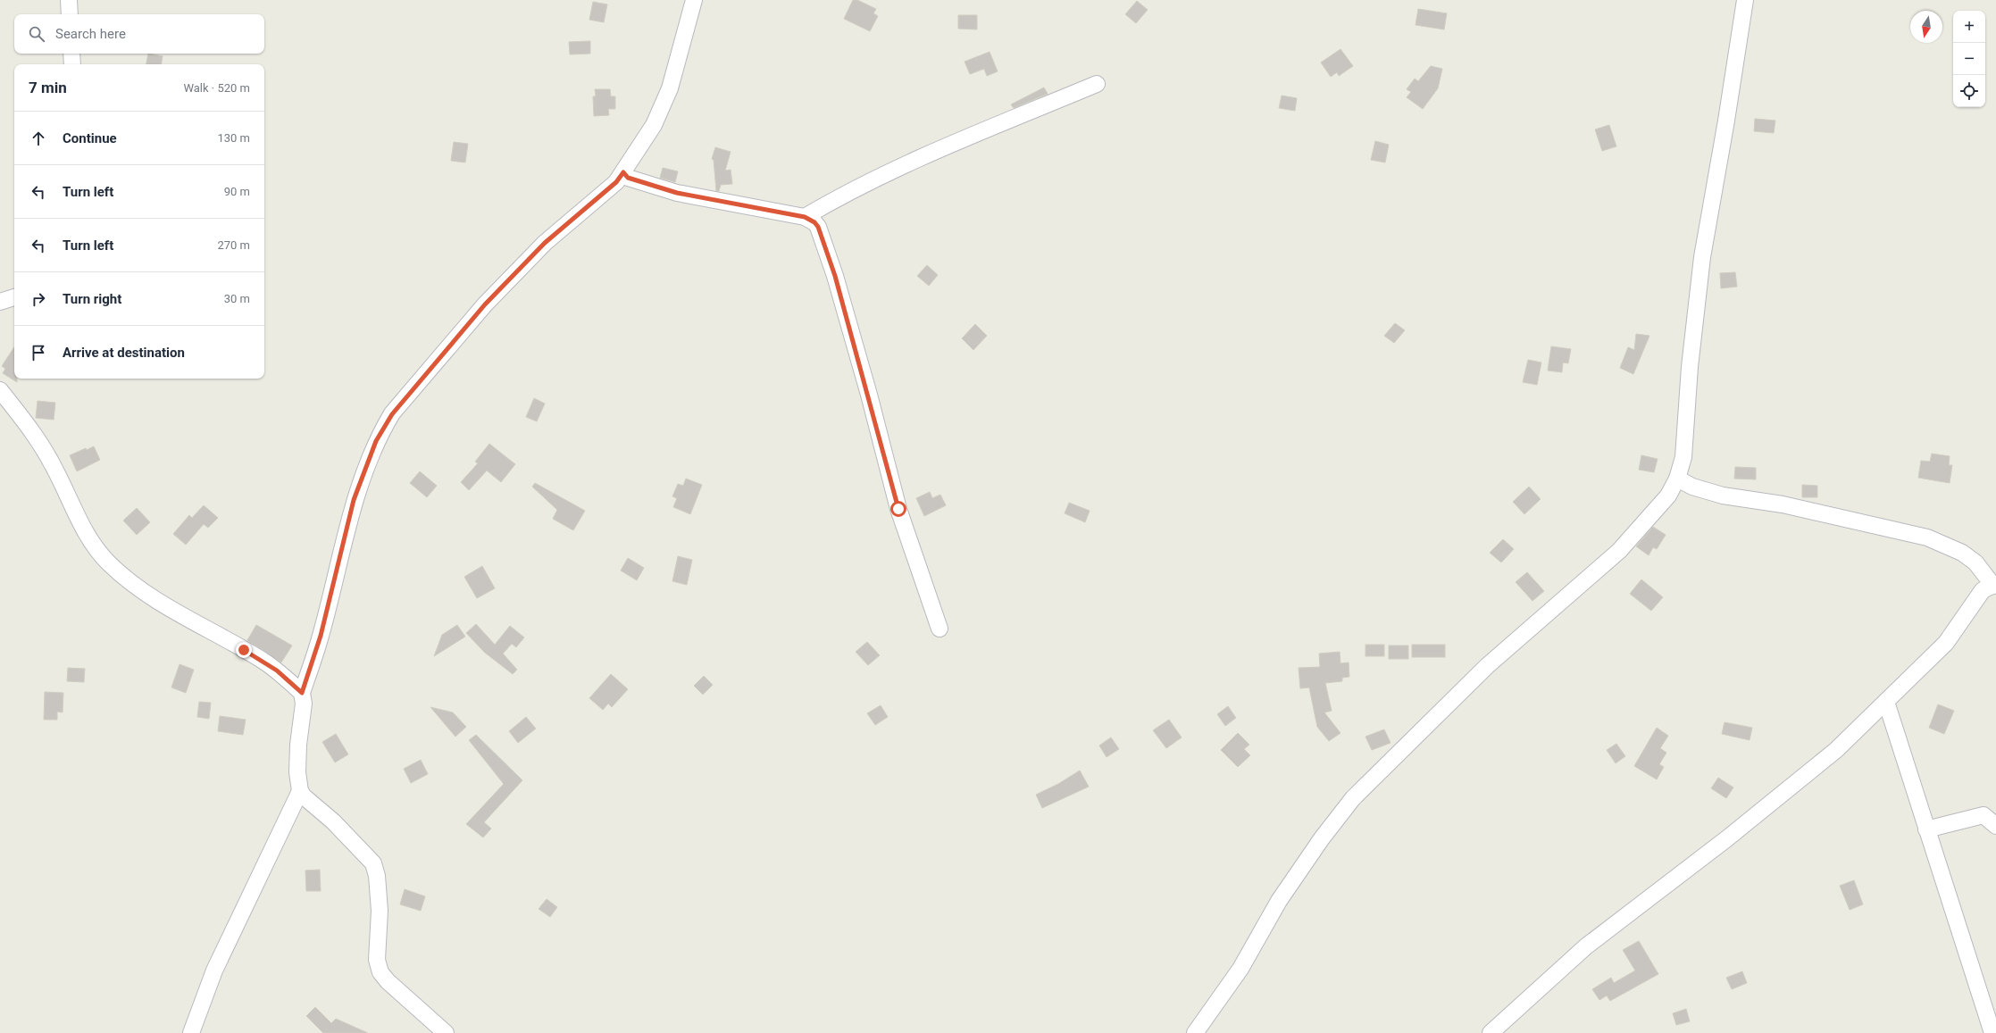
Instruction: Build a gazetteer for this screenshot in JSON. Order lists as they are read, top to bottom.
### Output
{
  "north": "bottom",
  "page": {
    "map_buttons": ["+", "−"],
    "search": "Search here",
    "heading": ["7 min", "Walk · 520 m"],
    "list": [
      ["Continue", "130 m"],
      ["Turn left", "90 m"],
      ["Turn left", "270 m"],
      ["Turn right", "30 m"],
      "Arrive at destination"
    ]
  }
}
